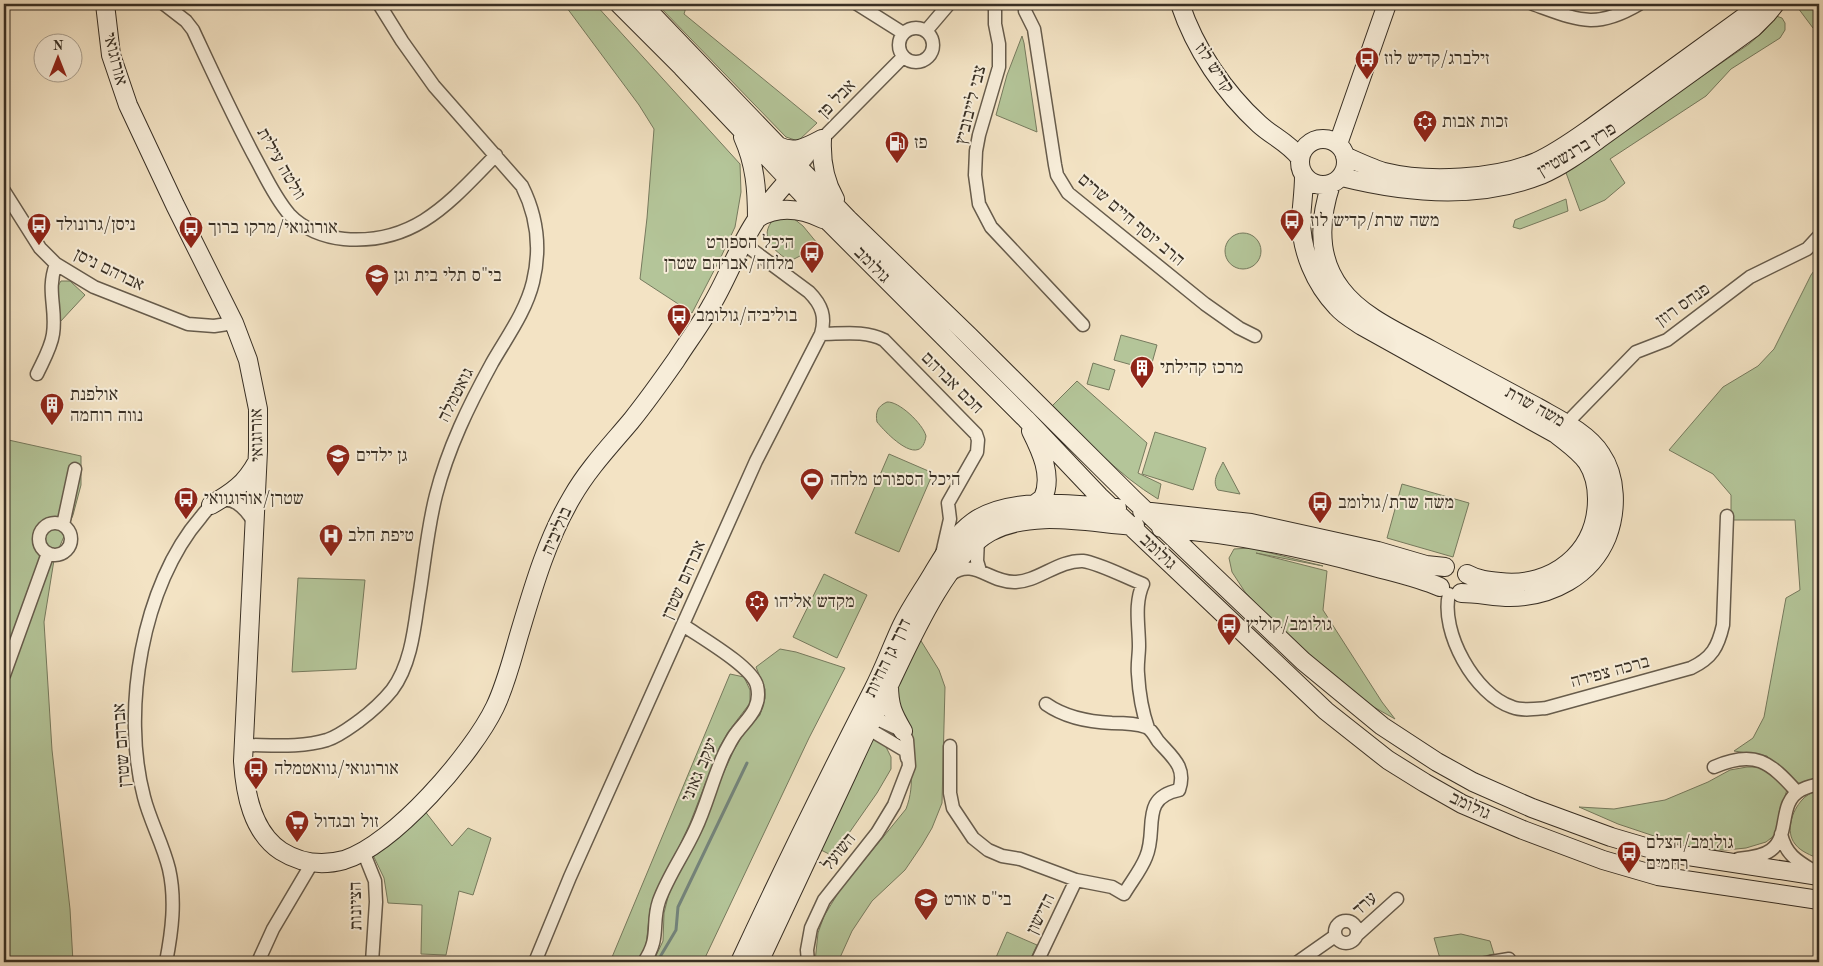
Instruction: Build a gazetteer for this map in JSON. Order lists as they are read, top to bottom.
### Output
{
  "streets": {
    "street": [
      "אורוגואי",
      "קדיש לוז",
      "אבל פן",
      "צבי לייבוביץ",
      "פרץ ברנשטיין",
      "וולטה עילית",
      "הרב יוסף חיים שרים",
      "גולומב",
      "אברהם ניסן",
      "פנחס רוזן",
      "חכם אברהם",
      "גואטמלה",
      "משה שרת",
      "בוליביה",
      "אברהם שטרן",
      "דרך גן החיות",
      "ברכה צפירה",
      "יעקב גאוני",
      "השועל",
      "ערד",
      "הציונות",
      "הדישון"
    ]
  },
  "crossings": [
    ["אורוגואי", "אברהם ניסן"],
    ["אורוגואי", "גואטמלה"],
    ["אורוגואי", "בוליביה"],
    ["קדיש לוז", "פרץ ברנשטיין"],
    ["קדיש לוז", "משה שרת"],
    ["אבל פן", "גולומב"],
    ["אבל פן", "בוליביה"],
    ["פרץ ברנשטיין", "משה שרת"],
    ["וולטה עילית", "גואטמלה"],
    ["גולומב", "משה שרת"],
    ["גולומב", "בוליביה"],
    ["גולומב", "דרך גן החיות"],
    ["פנחס רוזן", "משה שרת"],
    ["חכם אברהם", "אברהם שטרן"],
    ["חכם אברהם", "דרך גן החיות"],
    ["משה שרת", "דרך גן החיות"],
    ["משה שרת", "ברכה צפירה"],
    ["בוליביה", "אברהם שטרן"],
    ["בוליביה", "הציונות"],
    ["אברהם שטרן", "יעקב גאוני"]
  ],
  "places": {
    "bus stop": [
      "זילברג/קדיש לוז",
      "משה שרת/קדיש לוז",
      "ניסן/גרונולד",
      "אורוגואי/מרקו ברוך",
      "היכל הספורט מלחה/אברהם שטרן",
      "בוליביה/גולומב",
      "שטרן/אורוגוואי",
      "משה שרת/גולומב",
      "גולומב/קוליץ",
      "אורוגואי/גוואטמלה",
      "גולומב/הצלם רחמים"
    ],
    "synagogue": ["זכות אבות", "מקדש אליהו"],
    "fuel station": ["פז"],
    "school or university": ["בי\"ס תלי בית וגן", "גן ילדים", "בי\"ס אורט"],
    "building": ["מרכז קהילתי", "אולפנת נווה רוחמה"],
    "sports": ["היכל הספורט מלחה"],
    "hospital": ["טיפת חלב"],
    "supermarket": ["זול ובגדול"]
  },
  "north": "top"
}
